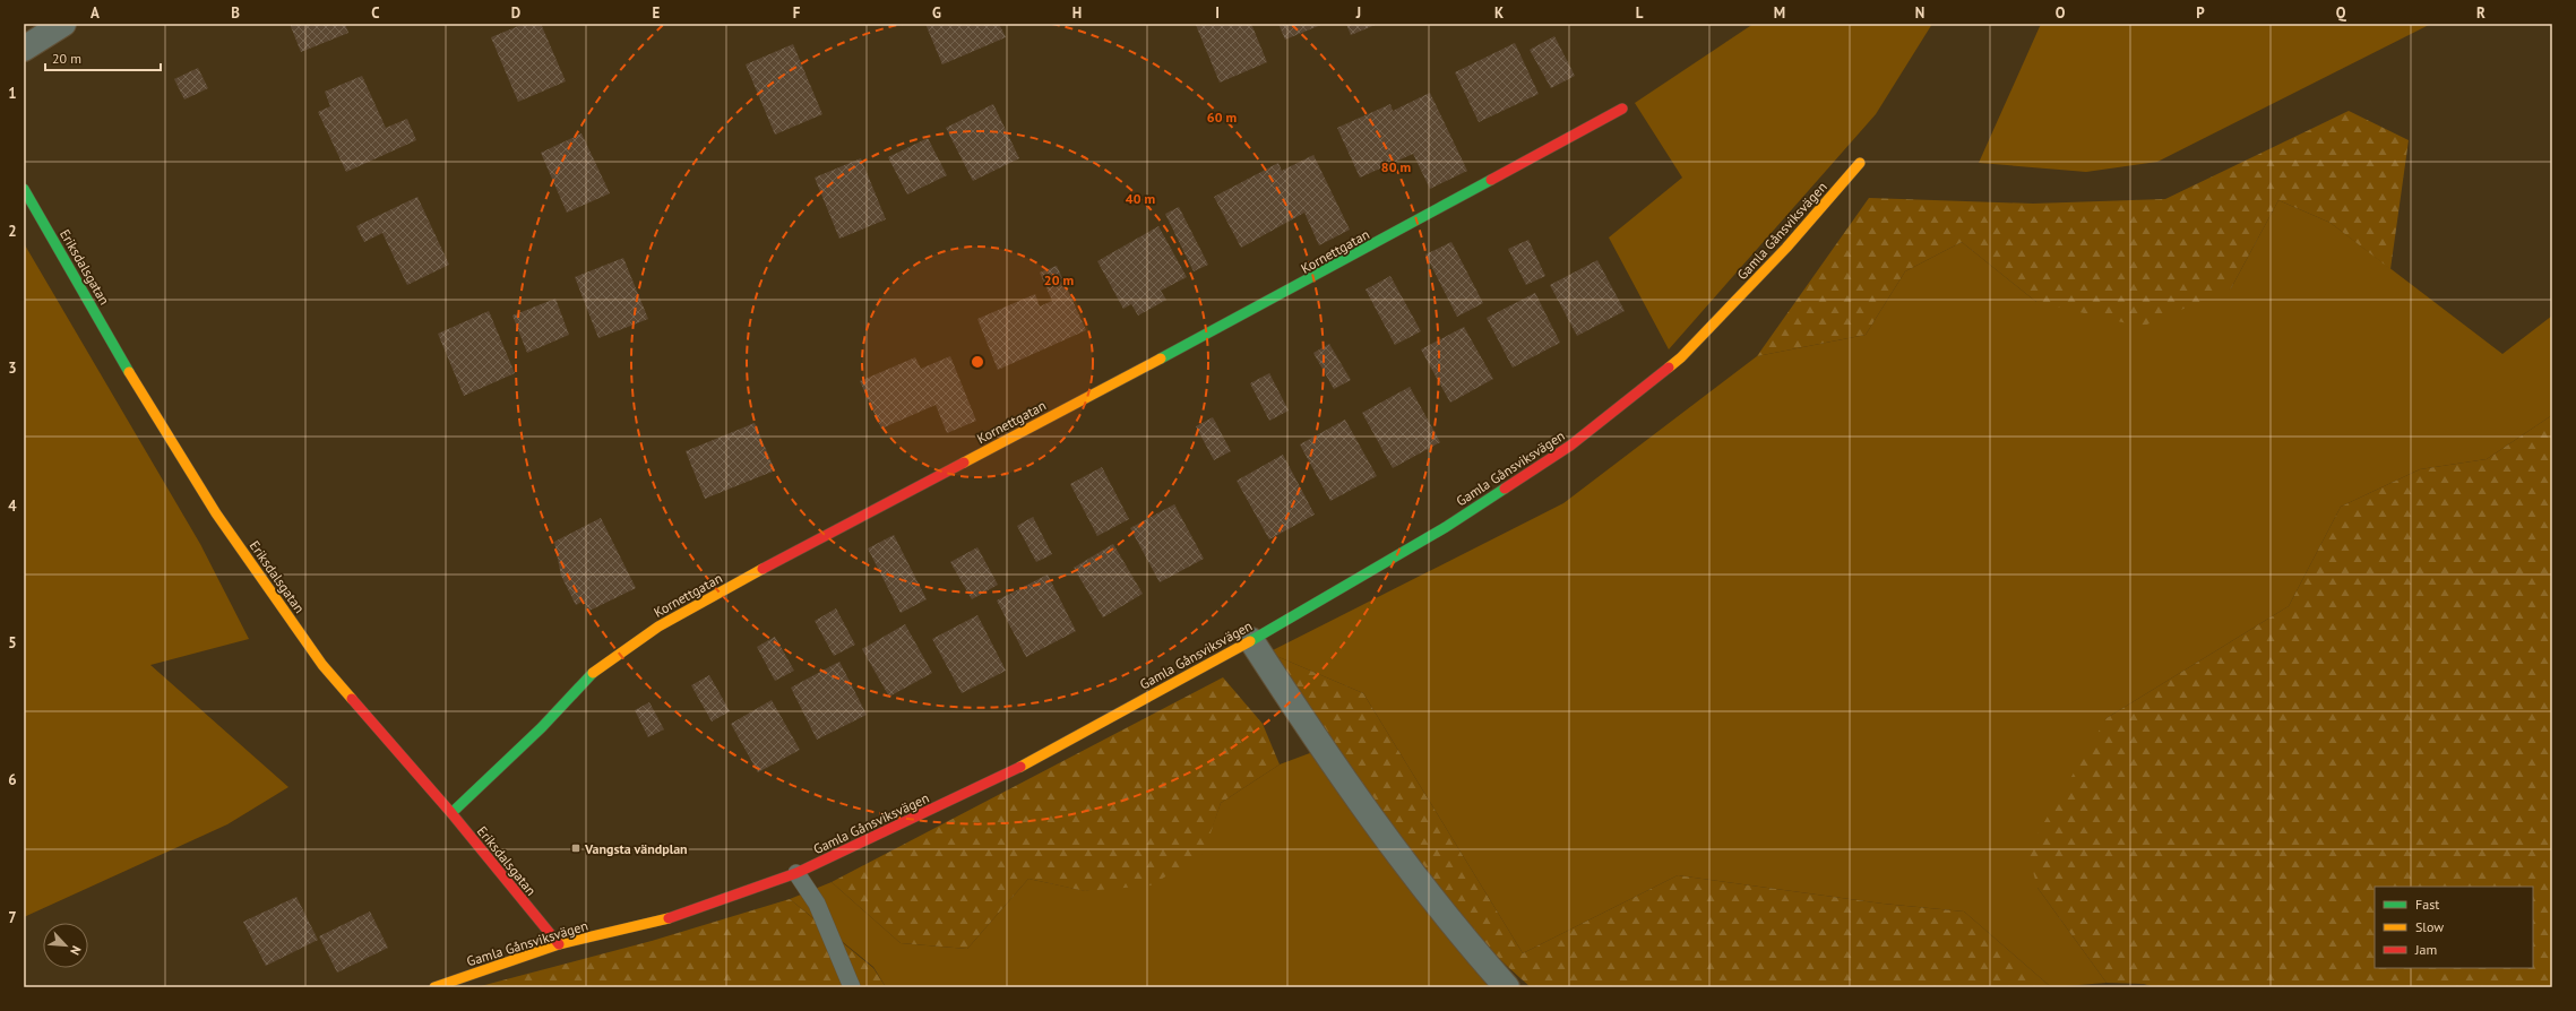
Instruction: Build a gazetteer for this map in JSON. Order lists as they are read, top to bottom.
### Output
{
  "streets": {
    "street": ["Gamla Gånsviksvägen", "Kornettgatan", "Eriksdalsgatan"]
  },
  "crossings": [
    ["Gamla Gånsviksvägen", "Eriksdalsgatan"],
    ["Kornettgatan", "Eriksdalsgatan"]
  ],
  "places": {
    "transit": ["Vangsta vändplan"]
  },
  "legend": ["Fast", "Slow", "Jam"],
  "scale_bar": "20 m",
  "north": "bottom right",
  "grid": {
    "columns": [
      "A",
      "B",
      "C",
      "D",
      "E",
      "F",
      "G",
      "H",
      "I",
      "J",
      "K",
      "L",
      "M",
      "N",
      "O",
      "P",
      "Q",
      "R"
    ],
    "rows": [
      "1",
      "2",
      "3",
      "4",
      "5",
      "6",
      "7"
    ]
  },
  "rings": [
    "60 m",
    "80 m",
    "40 m",
    "20 m"
  ]
}
